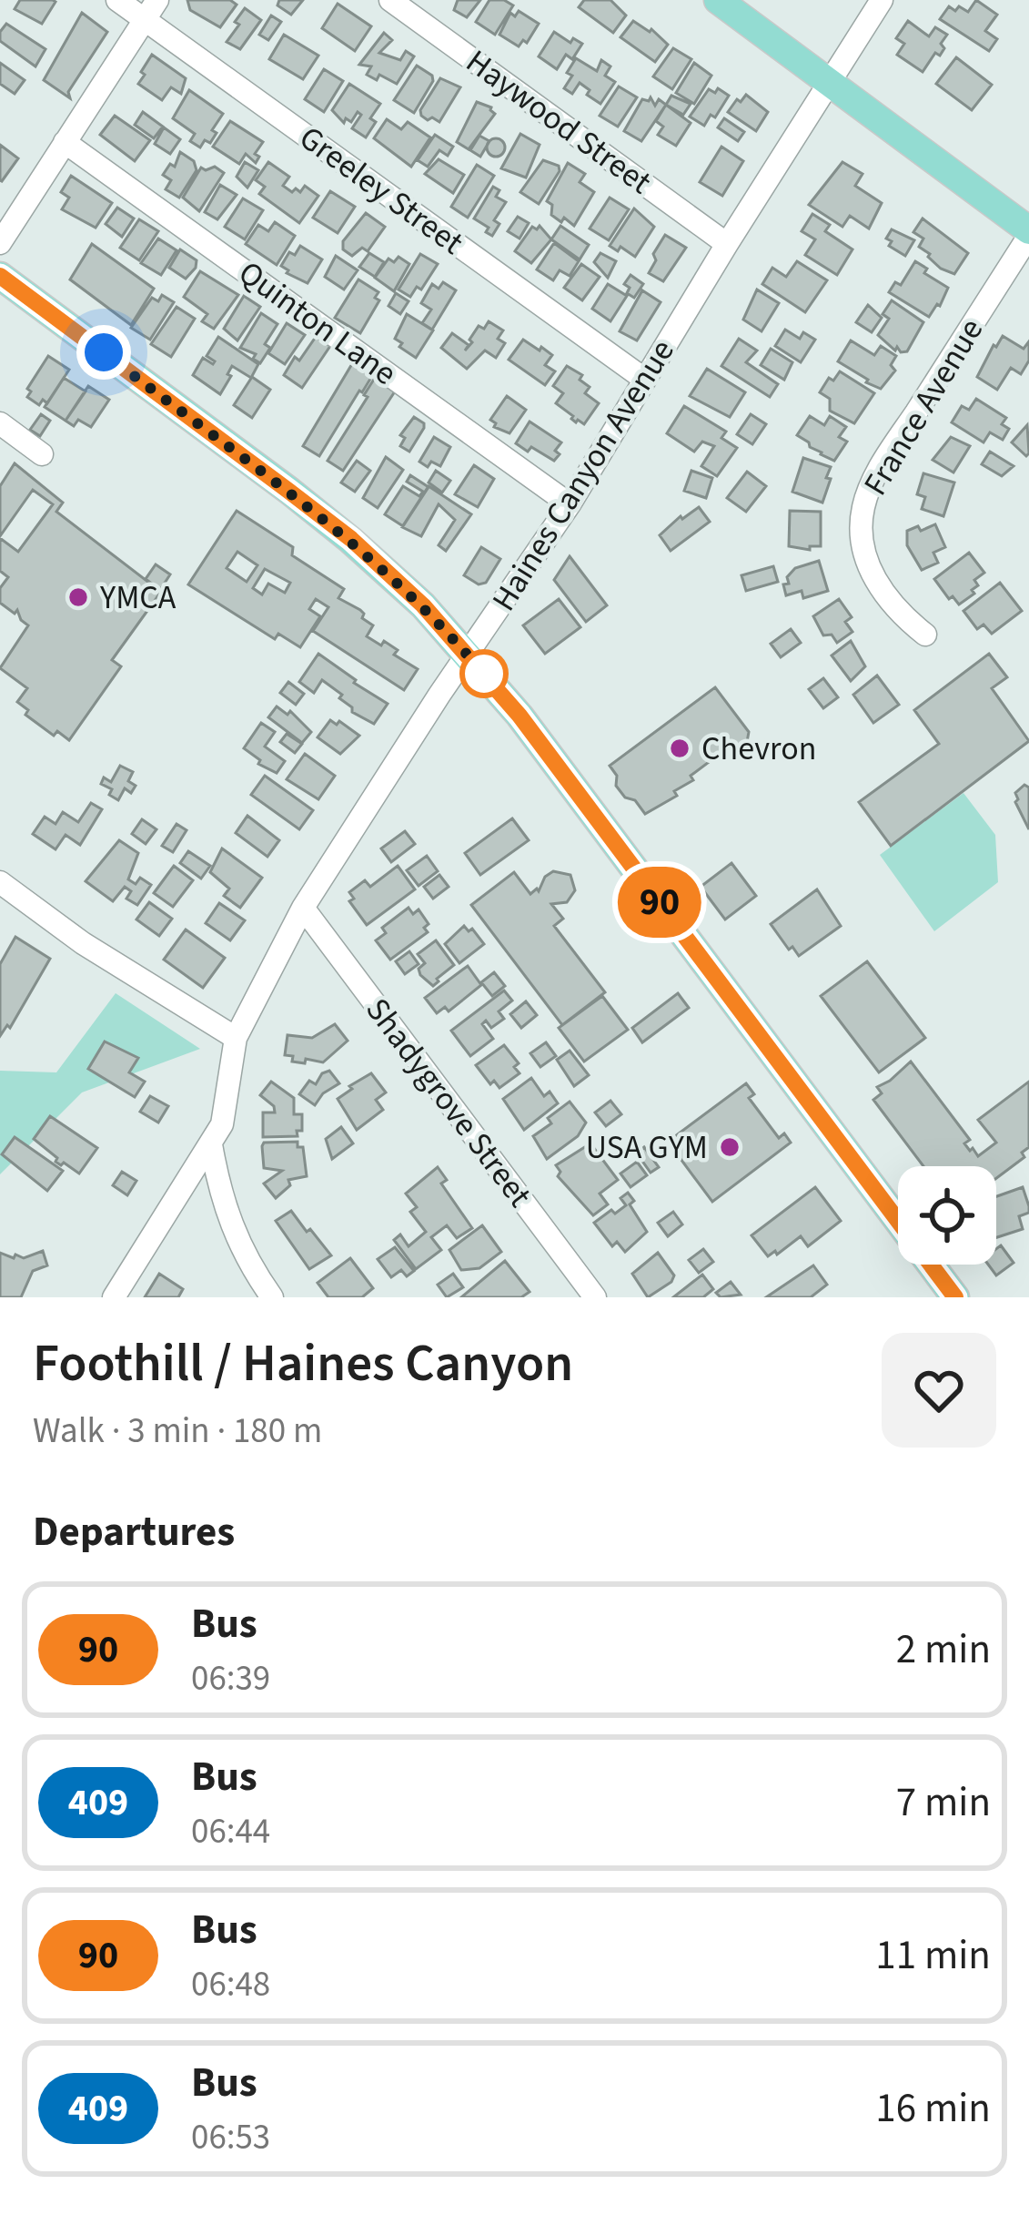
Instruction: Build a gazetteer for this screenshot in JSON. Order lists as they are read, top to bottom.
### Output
{
  "streets": {
    "street": [
      "Haywood Street",
      "Greeley Street",
      "Quinton Lane",
      "France Avenue",
      "Haines Canyon Avenue",
      "Shadygrove Street"
    ]
  },
  "crossings": [
    ["Haywood Street", "Haines Canyon Avenue"],
    ["Greeley Street", "Haines Canyon Avenue"],
    ["Quinton Lane", "Haines Canyon Avenue"],
    ["Haines Canyon Avenue", "Shadygrove Street"]
  ],
  "places": ["YMCA", "Chevron", "USA GYM"],
  "lines": ["bus line 90"],
  "page": {
    "on_map": "90",
    "heading": [
      ["Foothill / Haines Canyon", "Walk · 3 min · 180 m"],
      "Departures"
    ],
    "list": [
      {
        "mark": "90",
        "name": "Bus",
        "note": "06:39",
        "value": "2 min"
      },
      {
        "mark": "409",
        "name": "Bus",
        "note": "06:44",
        "value": "7 min"
      },
      {
        "mark": "90",
        "name": "Bus",
        "note": "06:48",
        "value": "11 min"
      },
      {
        "mark": "409",
        "name": "Bus",
        "note": "06:53",
        "value": "16 min"
      }
    ]
  }
}
